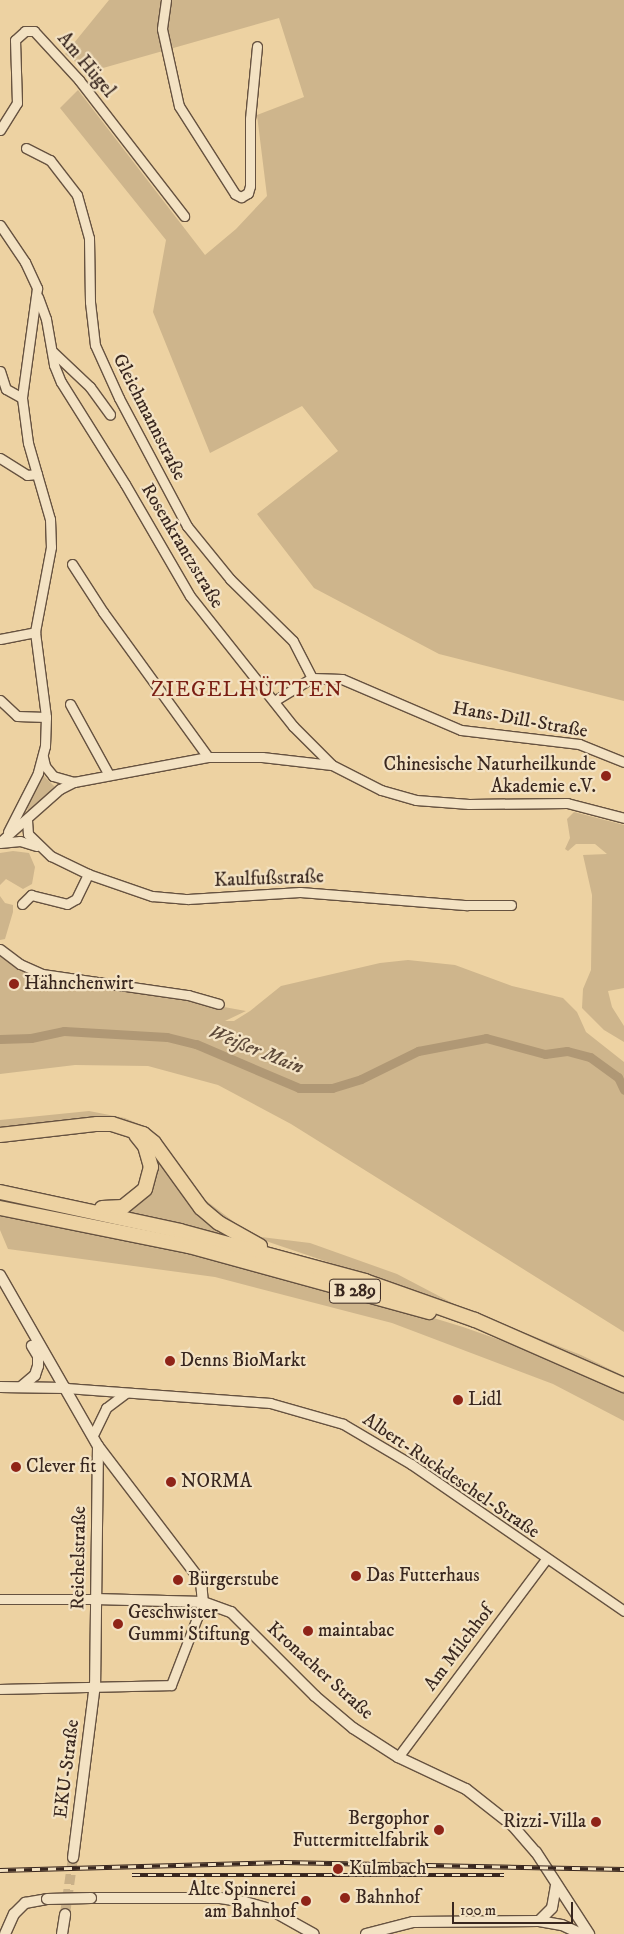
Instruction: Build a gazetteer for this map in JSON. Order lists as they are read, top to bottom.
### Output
{
  "streets": {
    "highway": ["B 289"],
    "street": [
      "Am Hügel",
      "Gleichmannstraße",
      "Rosenkrantzstraße",
      "Hans-Dill-Straße",
      "Kaulfußstraße",
      "Albert-Ruckdeschel-Straße",
      "Reichelstraße",
      "Am Milchhof",
      "Kronacher Straße",
      "EKU-Straße"
    ]
  },
  "crossings": [
    ["Gleichmannstraße", "Hans-Dill-Straße"],
    ["Albert-Ruckdeschel-Straße", "Am Milchhof"],
    ["Reichelstraße", "Kronacher Straße"],
    ["Reichelstraße", "EKU-Straße"],
    ["Am Milchhof", "Kronacher Straße"]
  ],
  "districts": ["ZIEGELHÜTTEN"],
  "water": ["Weißer Main"],
  "places": [
    "Chinesische Naturheilkunde Akademie e.V.",
    "Hähnchenwirt",
    "Denns BioMarkt",
    "Lidl",
    "Clever fit",
    "NORMA",
    "Das Futterhaus",
    "Bürgerstube",
    "Geschwister Gummi Stiftung",
    "maintabac",
    "Rizzi-Villa",
    "Bergophor Futtermittelfabrik",
    "Kulmbach",
    "Bahnhof",
    "Alte Spinnerei am Bahnhof"
  ],
  "scale_bar": "100 m"
}
